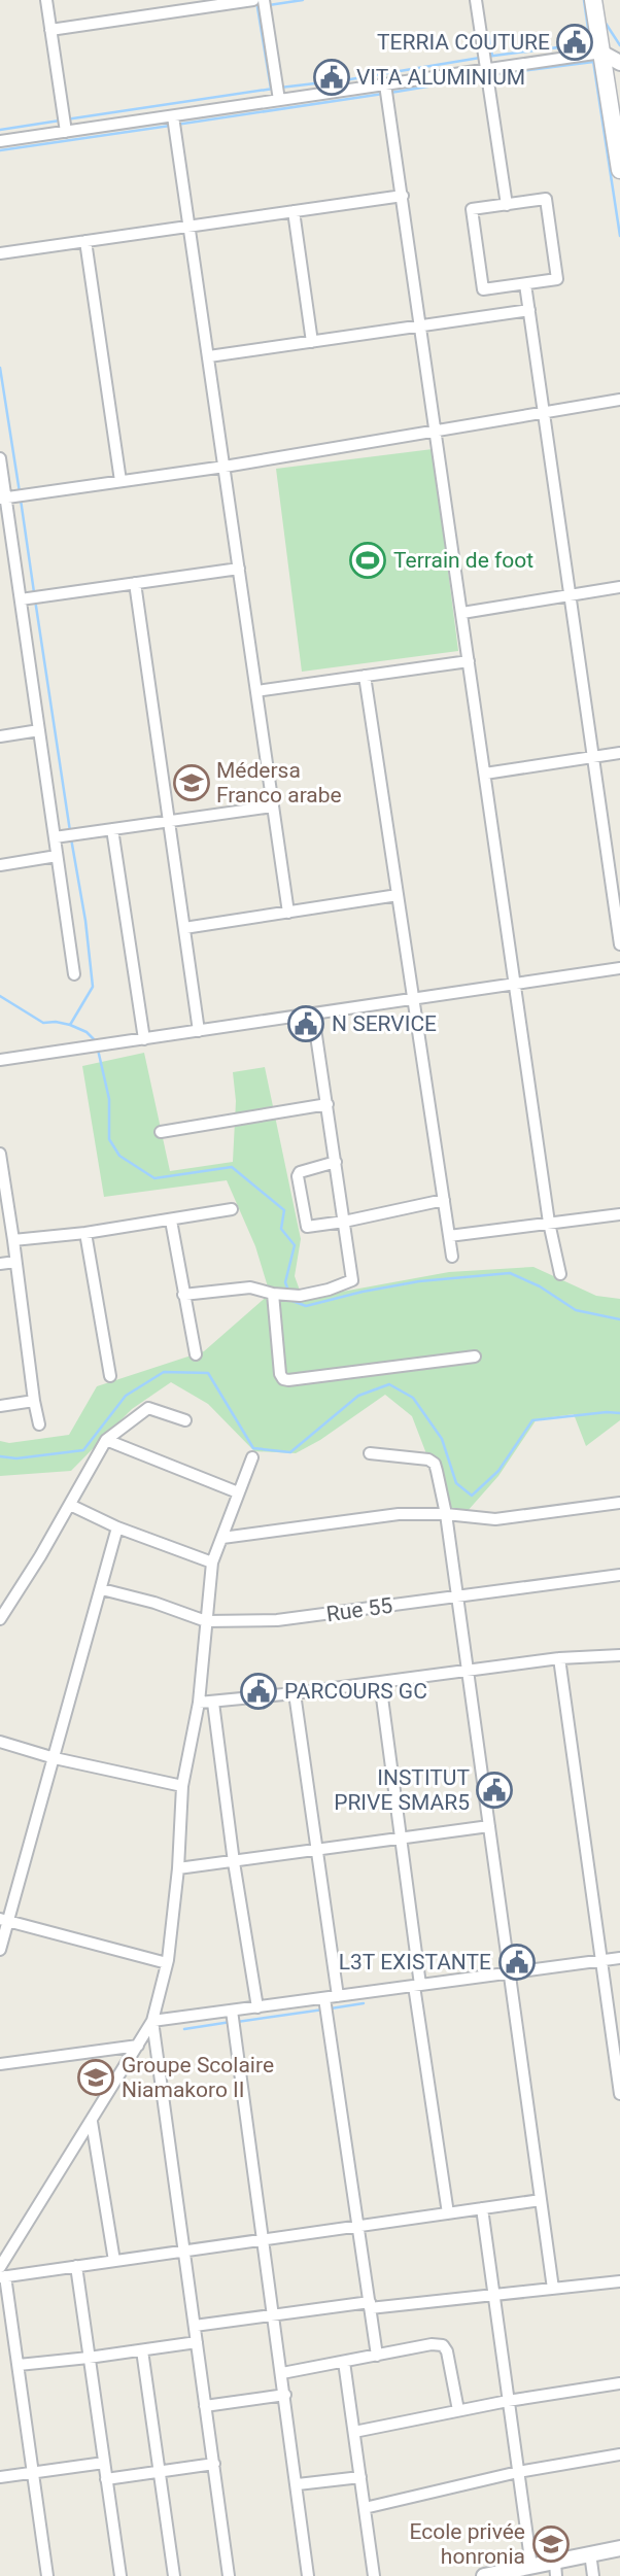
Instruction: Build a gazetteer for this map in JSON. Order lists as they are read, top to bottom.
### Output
{
  "streets": {
    "street": ["Rue 55"]
  },
  "places": {
    "public building": [
      "TERRIA COUTURE",
      "VITA ALUMINIUM",
      "N SERVICE",
      "PARCOURS GC",
      "INSTITUT PRIVE SMAR5",
      "L3T EXISTANTE"
    ],
    "sports": ["Terrain de foot"],
    "school or university": ["Médersa Franco arabe", "Groupe Scolaire Niamakoro II", "Ecole privée honronia"]
  }
}
